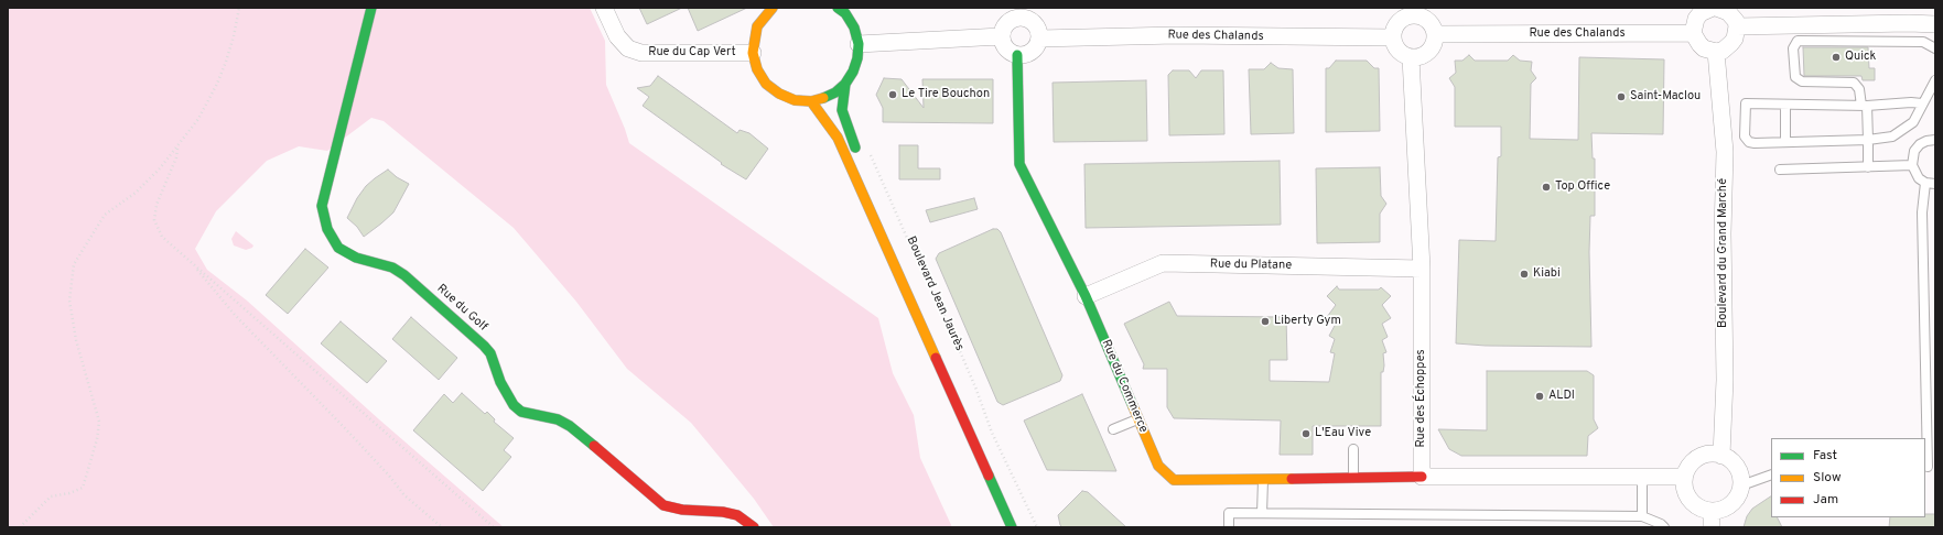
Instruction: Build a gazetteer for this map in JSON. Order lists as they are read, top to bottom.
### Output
{
  "streets": {
    "street": [
      "Rue des Chalands",
      "Rue du Cap Vert",
      "Boulevard du Grand Marché",
      "Rue du Platane",
      "Boulevard Jean Jaurès",
      "Rue du Golf",
      "Rue du Commerce",
      "Rue des Échoppes"
    ]
  },
  "crossings": [
    ["Rue des Chalands", "Boulevard du Grand Marché"],
    ["Rue des Chalands", "Rue du Commerce"],
    ["Rue des Chalands", "Rue des Échoppes"],
    ["Rue du Platane", "Rue du Commerce"],
    ["Rue du Platane", "Rue des Échoppes"],
    ["Rue du Commerce", "Rue des Échoppes"]
  ],
  "places": [
    "Quick",
    "Le Tire Bouchon",
    "Saint-Maclou",
    "Top Office",
    "Kiabi",
    "Liberty Gym",
    "ALDI",
    "L'Eau Vive"
  ],
  "legend": ["Fast", "Slow", "Jam"]
}
